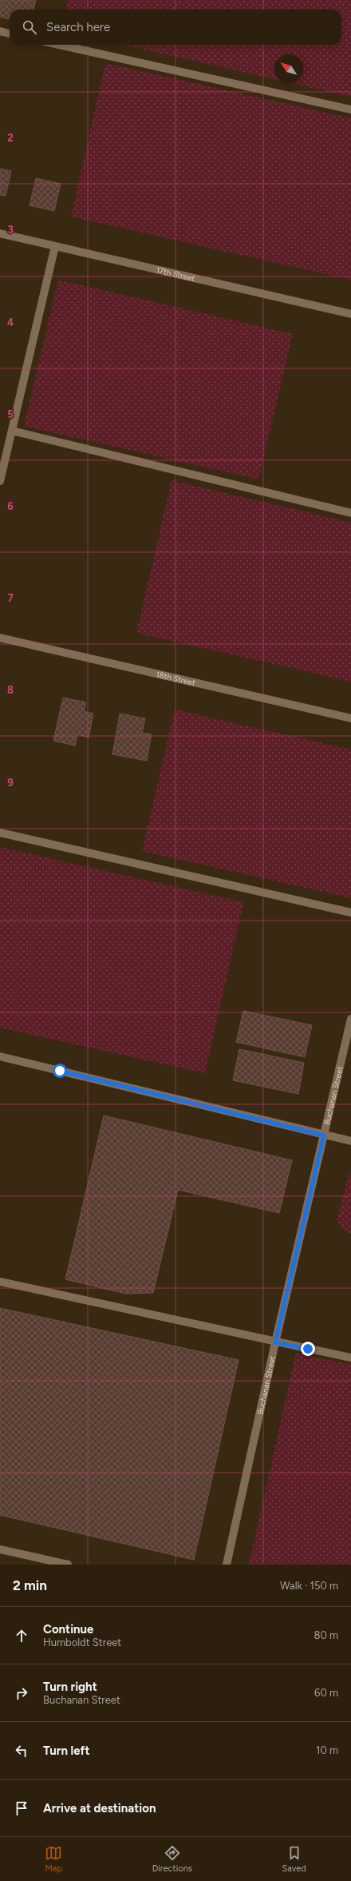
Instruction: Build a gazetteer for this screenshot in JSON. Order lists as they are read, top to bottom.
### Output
{
  "streets": {
    "street": ["17th Street", "18th Street", "Buchanan Street"]
  },
  "north": "top left",
  "page": {
    "search": "Search here",
    "heading": ["2 min", "Walk · 150 m"],
    "list": [
      ["Continue", "Humboldt Street", "80 m"],
      ["Turn right", "Buchanan Street", "60 m"],
      ["Turn left", "10 m"],
      "Arrive at destination"
    ],
    "nav": ["Map", "Directions", "Saved"]
  },
  "grid": {
    "rows": [
      "2",
      "3",
      "4",
      "5",
      "6",
      "7",
      "8",
      "9"
    ]
  }
}
